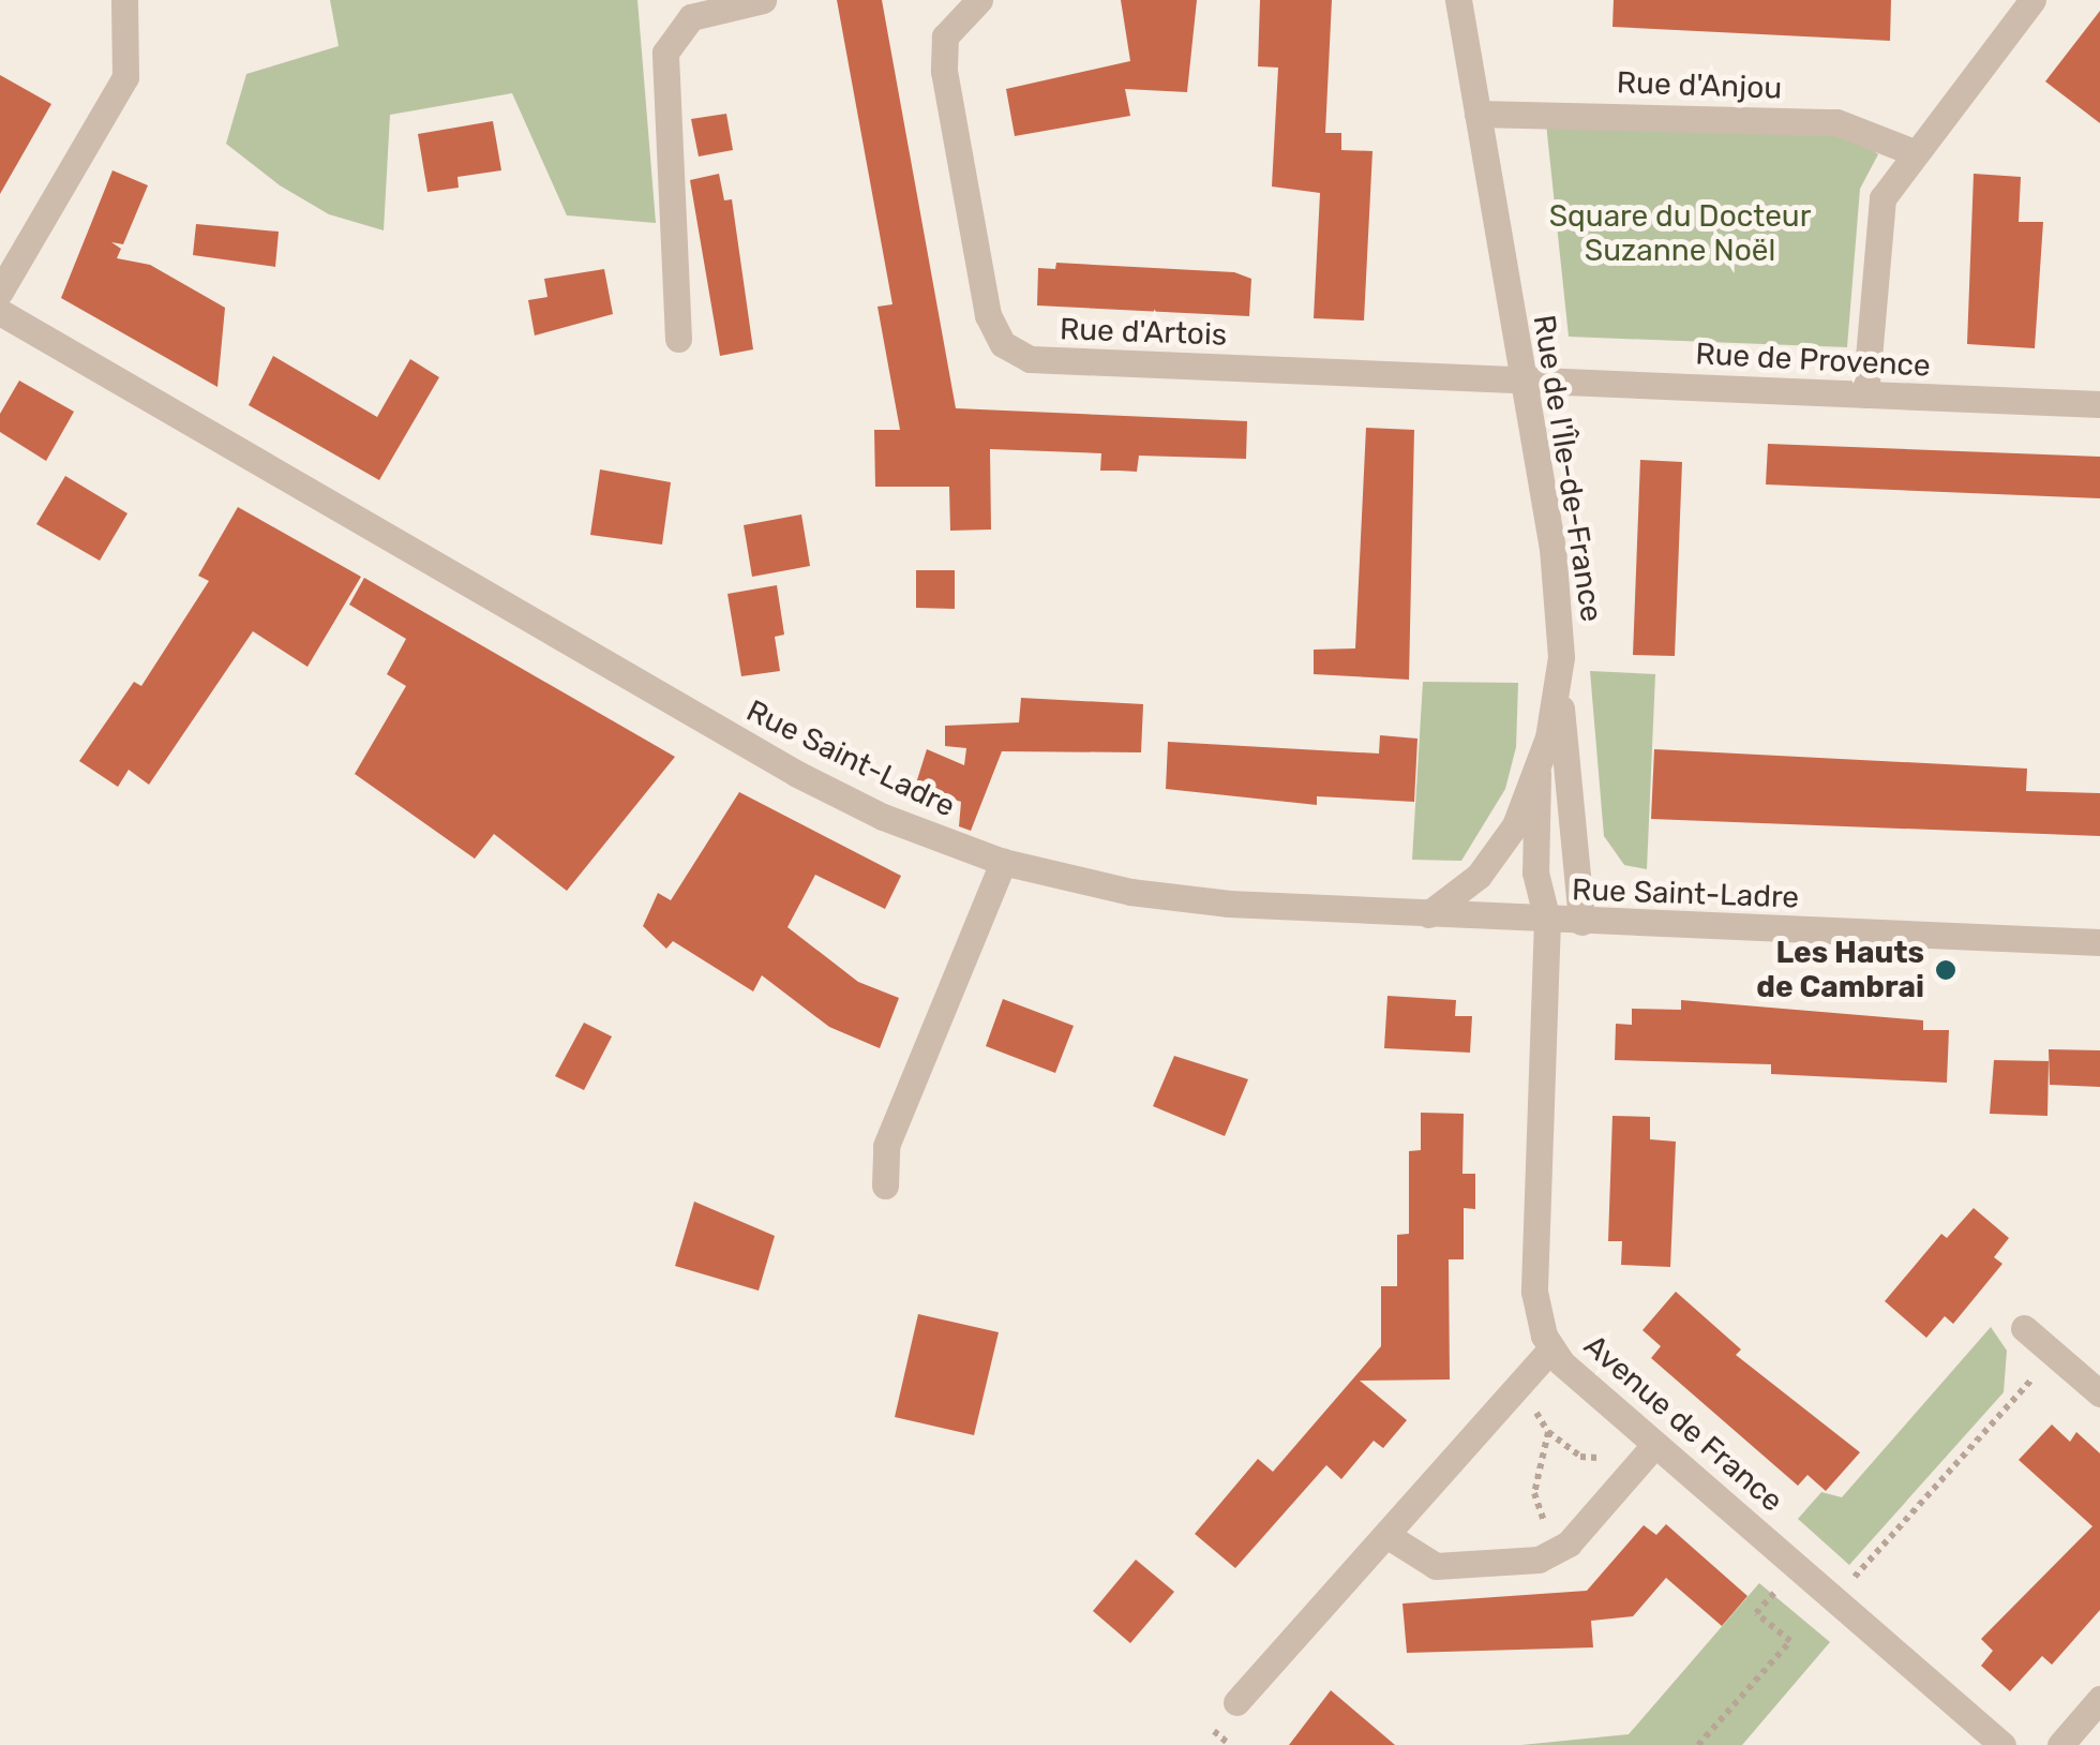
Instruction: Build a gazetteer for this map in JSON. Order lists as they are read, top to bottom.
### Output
{
  "streets": {
    "street": [
      "Rue d'Anjou",
      "Rue d'Artois",
      "Rue de Provence",
      "Rue de l'Île-de-France",
      "Rue Saint-Ladre",
      "Avenue de France"
    ]
  },
  "crossings": [
    ["Rue d'Anjou", "Rue de l'Île-de-France"],
    ["Rue d'Artois", "Rue de Provence"],
    ["Rue d'Artois", "Rue de l'Île-de-France"],
    ["Rue de Provence", "Rue de l'Île-de-France"],
    ["Rue de l'Île-de-France", "Rue Saint-Ladre"],
    ["Rue de l'Île-de-France", "Avenue de France"],
    ["Rue Saint-Ladre", "Avenue de France"]
  ],
  "parks": ["Square du Docteur Suzanne Noël"],
  "places": ["Les Hauts de Cambrai"]
}
